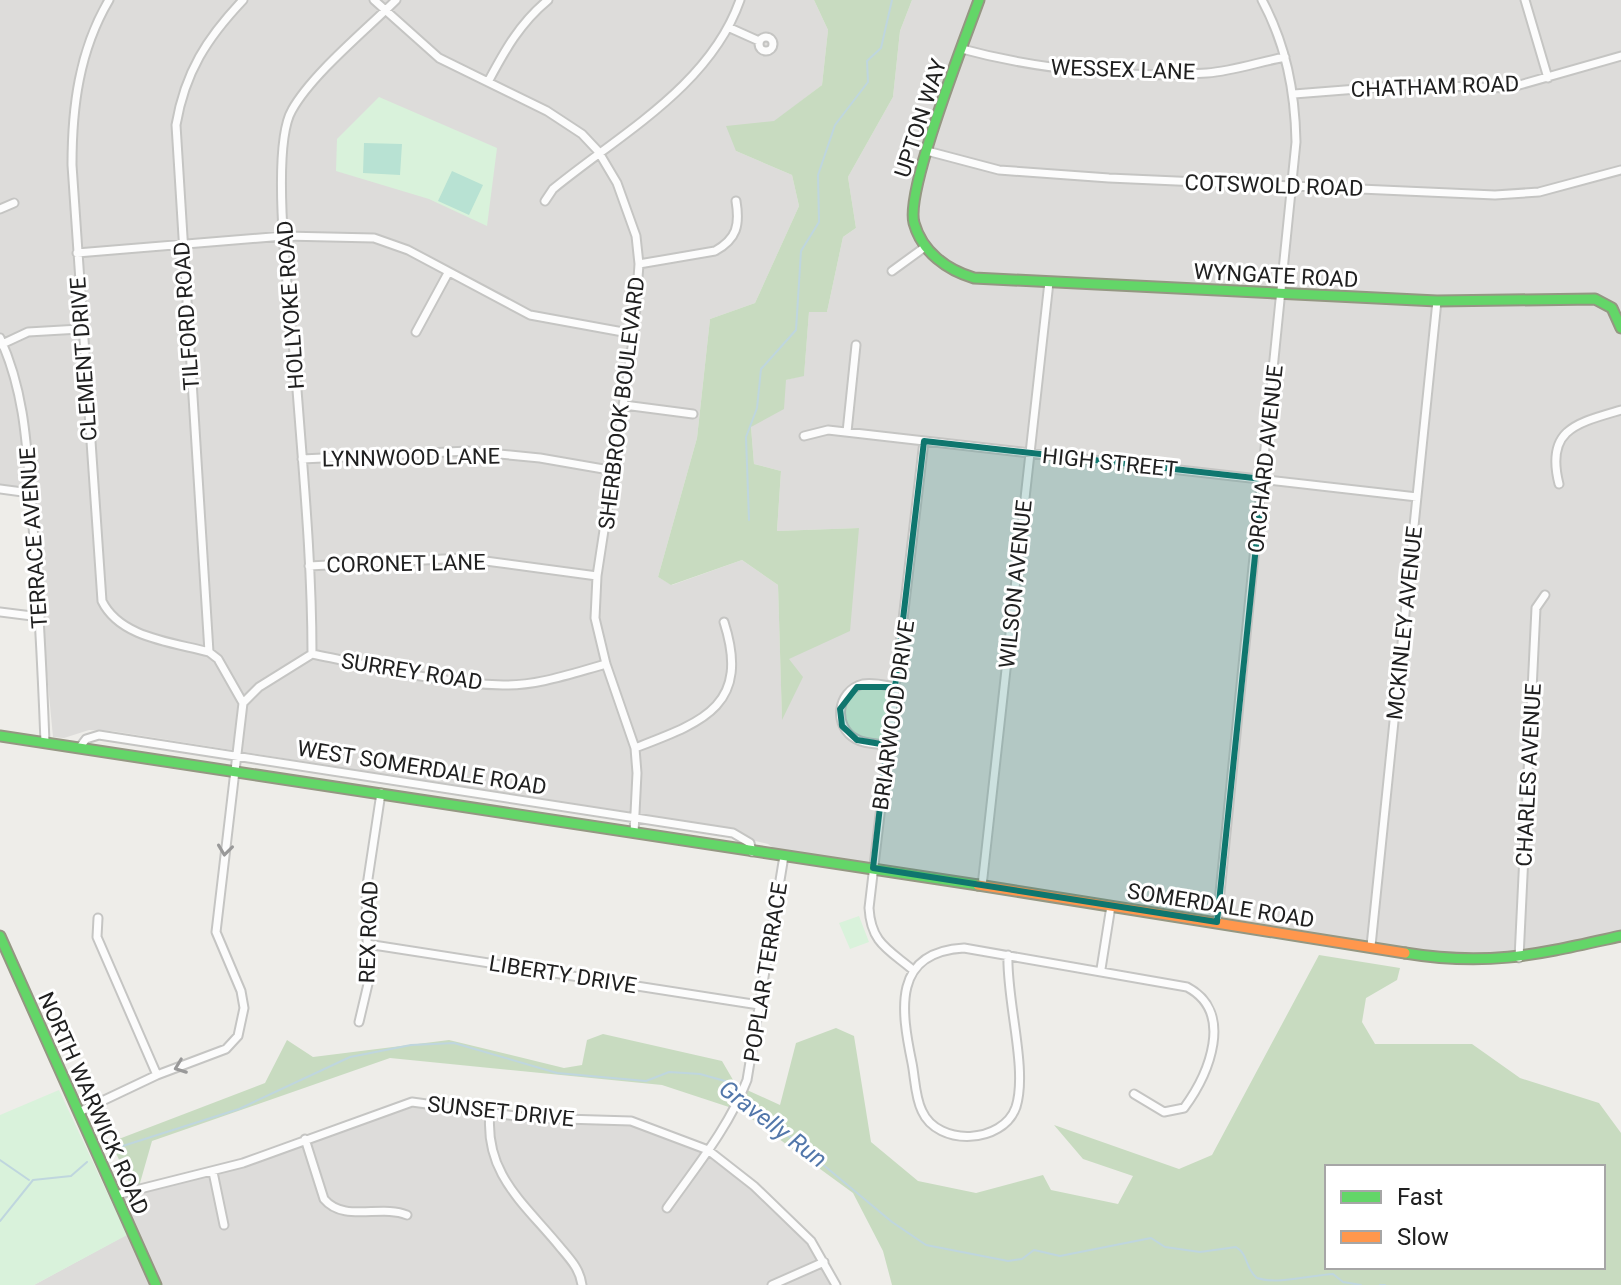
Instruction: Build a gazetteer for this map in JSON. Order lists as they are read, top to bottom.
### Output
{
  "streets": {
    "main road": [
      "UPTON WAY",
      "WYNGATE ROAD",
      "WEST SOMERDALE ROAD",
      "SOMERDALE ROAD",
      "NORTH WARWICK ROAD"
    ],
    "street": [
      "WESSEX LANE",
      "CHATHAM ROAD",
      "COTSWOLD ROAD",
      "HOLLYOKE ROAD",
      "TILFORD ROAD",
      "CLEMENT DRIVE",
      "SHERBROOK BOULEVARD",
      "LYNNWOOD LANE",
      "ORCHARD AVENUE",
      "HIGH STREET",
      "TERRACE AVENUE",
      "CORONET LANE",
      "WILSON AVENUE",
      "MCKINLEY AVENUE",
      "SURREY ROAD",
      "BRIARWOOD DRIVE",
      "CHARLES AVENUE",
      "REX ROAD",
      "POPLAR TERRACE",
      "LIBERTY DRIVE",
      "SUNSET DRIVE"
    ]
  },
  "crossings": [
    ["WESSEX LANE", "UPTON WAY"],
    ["WESSEX LANE", "ORCHARD AVENUE"],
    ["CHATHAM ROAD", "ORCHARD AVENUE"],
    ["UPTON WAY", "COTSWOLD ROAD"],
    ["UPTON WAY", "WYNGATE ROAD"],
    ["COTSWOLD ROAD", "ORCHARD AVENUE"],
    ["WYNGATE ROAD", "ORCHARD AVENUE"],
    ["WYNGATE ROAD", "WILSON AVENUE"],
    ["WYNGATE ROAD", "MCKINLEY AVENUE"],
    ["HOLLYOKE ROAD", "SHERBROOK BOULEVARD"],
    ["HOLLYOKE ROAD", "LYNNWOOD LANE"],
    ["HOLLYOKE ROAD", "CORONET LANE"],
    ["HOLLYOKE ROAD", "SURREY ROAD"],
    ["TILFORD ROAD", "CLEMENT DRIVE"],
    ["SHERBROOK BOULEVARD", "LYNNWOOD LANE"],
    ["SHERBROOK BOULEVARD", "CORONET LANE"],
    ["SHERBROOK BOULEVARD", "SURREY ROAD"],
    ["SHERBROOK BOULEVARD", "WEST SOMERDALE ROAD"],
    ["ORCHARD AVENUE", "HIGH STREET"],
    ["ORCHARD AVENUE", "SOMERDALE ROAD"],
    ["HIGH STREET", "WILSON AVENUE"],
    ["HIGH STREET", "MCKINLEY AVENUE"],
    ["HIGH STREET", "BRIARWOOD DRIVE"],
    ["TERRACE AVENUE", "WEST SOMERDALE ROAD"],
    ["WILSON AVENUE", "SOMERDALE ROAD"],
    ["MCKINLEY AVENUE", "SOMERDALE ROAD"],
    ["BRIARWOOD DRIVE", "SOMERDALE ROAD"],
    ["WEST SOMERDALE ROAD", "SOMERDALE ROAD"],
    ["WEST SOMERDALE ROAD", "REX ROAD"],
    ["WEST SOMERDALE ROAD", "POPLAR TERRACE"],
    ["CHARLES AVENUE", "SOMERDALE ROAD"],
    ["REX ROAD", "LIBERTY DRIVE"],
    ["POPLAR TERRACE", "LIBERTY DRIVE"],
    ["POPLAR TERRACE", "SUNSET DRIVE"],
    ["NORTH WARWICK ROAD", "SUNSET DRIVE"]
  ],
  "water": ["Gravelly Run"],
  "legend": ["Fast", "Slow"]
}
